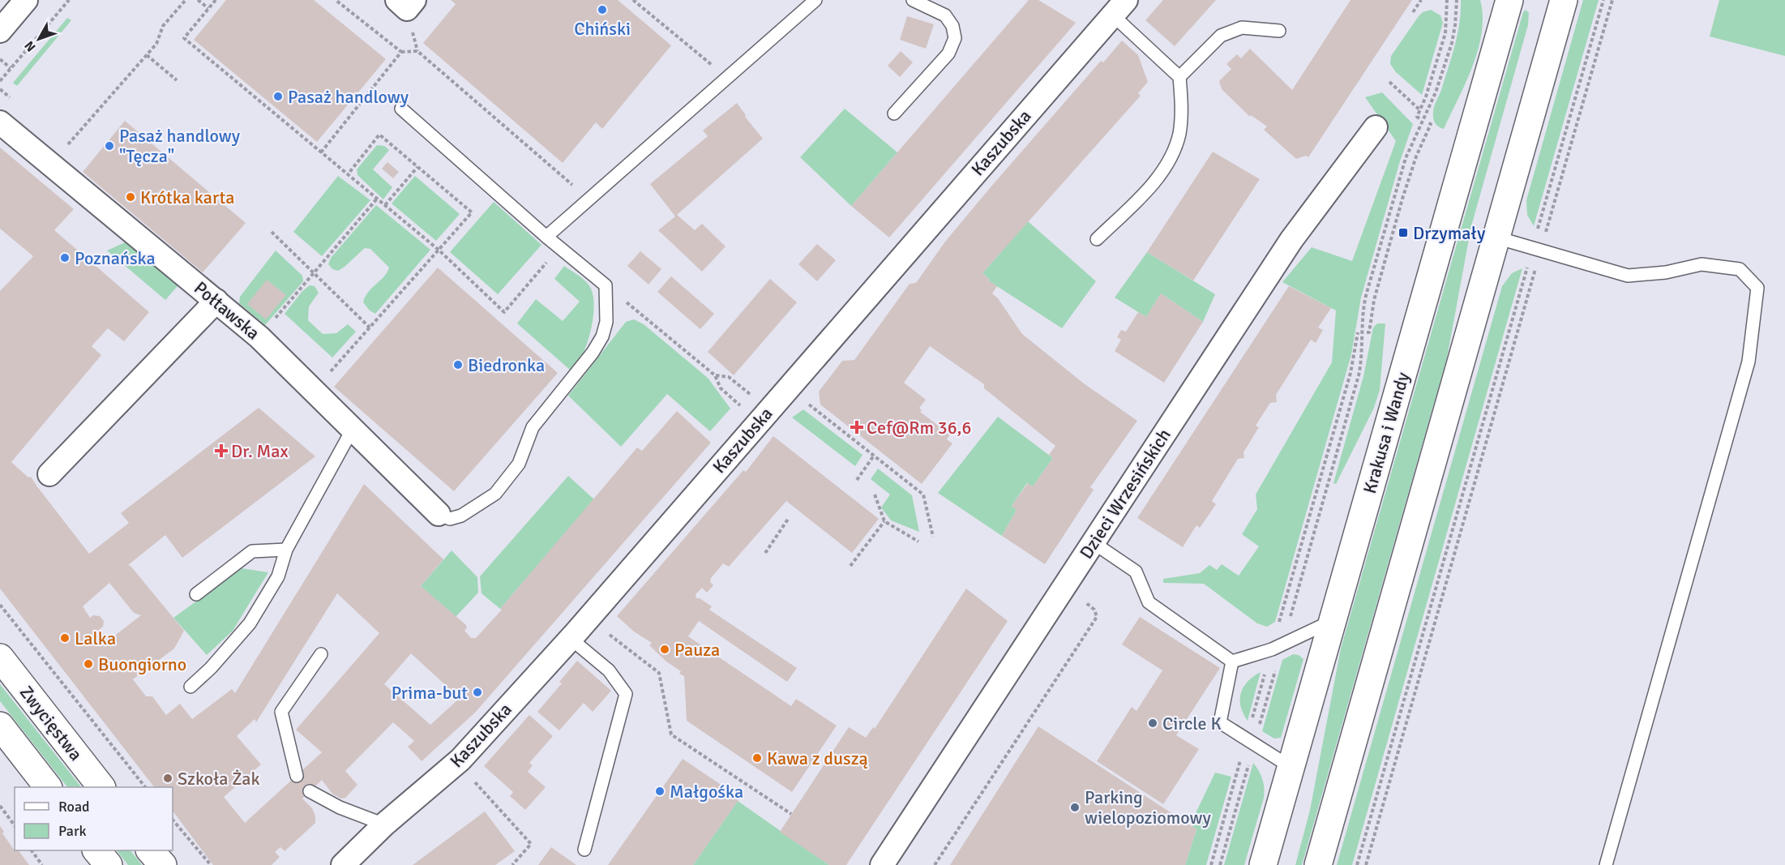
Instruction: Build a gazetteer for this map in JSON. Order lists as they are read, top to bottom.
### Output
{
  "streets": {
    "street": [
      "Kaszubska",
      "Połtawska",
      "Krakusa i Wandy",
      "Dzieci Wrzesińskich",
      "Zwycięstwa"
    ]
  },
  "places": {
    "other": [
      "Chiński",
      "Pasaż handlowy",
      "Pasaż handlowy \"Tęcza\"",
      "Krótka karta",
      "Poznańska",
      "Biedronka",
      "Lalka",
      "Pauza",
      "Buongiorno",
      "Prima-but",
      "Circle K",
      "Kawa z duszą",
      "Szkoła Żak",
      "Małgośka",
      "Parking wielopoziomowy"
    ],
    "transit": ["Drzymały"],
    "health": ["Cef@Rm 36,6", "Dr. Max"]
  },
  "legend": ["Road", "Park"],
  "north": "bottom left"
}
